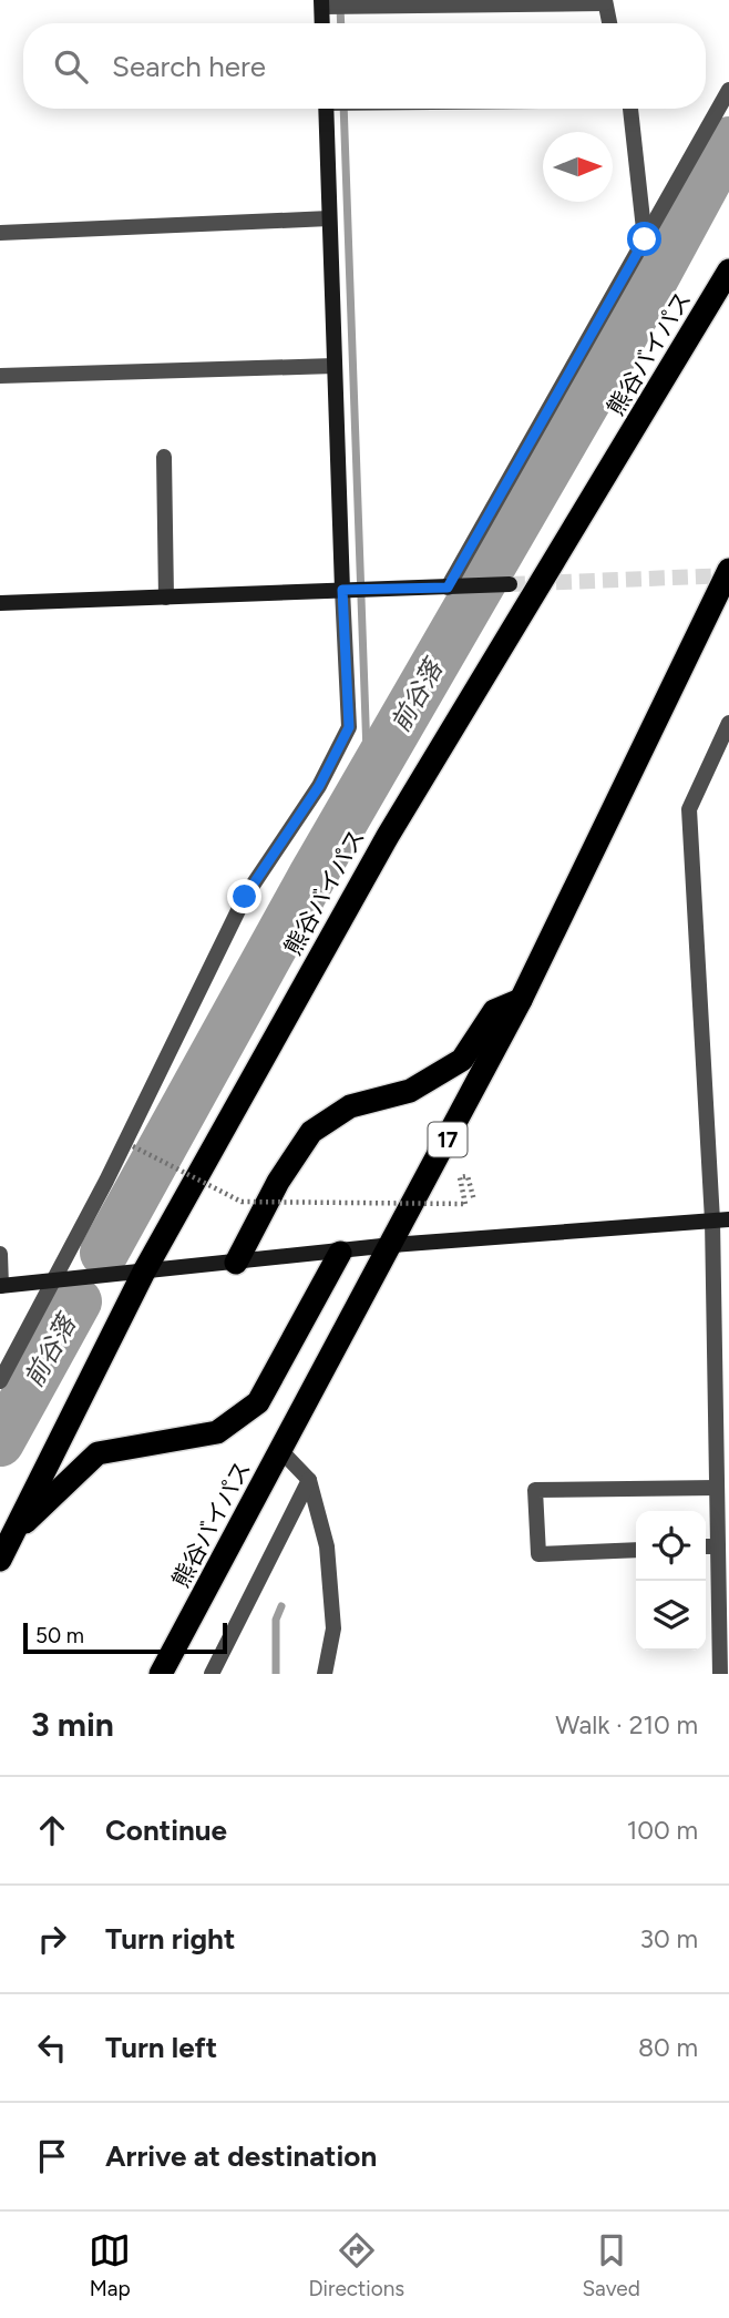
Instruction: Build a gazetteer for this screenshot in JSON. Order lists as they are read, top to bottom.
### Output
{
  "streets": {
    "highway": ["熊谷バイパス", "17"]
  },
  "water": ["前谷落"],
  "scale_bar": "50 m",
  "north": "right",
  "page": {
    "search": "Search here",
    "scale": "50 m",
    "heading": ["3 min", "Walk · 210 m"],
    "list": [
      ["Continue", "100 m"],
      ["Turn right", "30 m"],
      ["Turn left", "80 m"],
      "Arrive at destination"
    ],
    "nav": ["Map", "Directions", "Saved"]
  }
}
